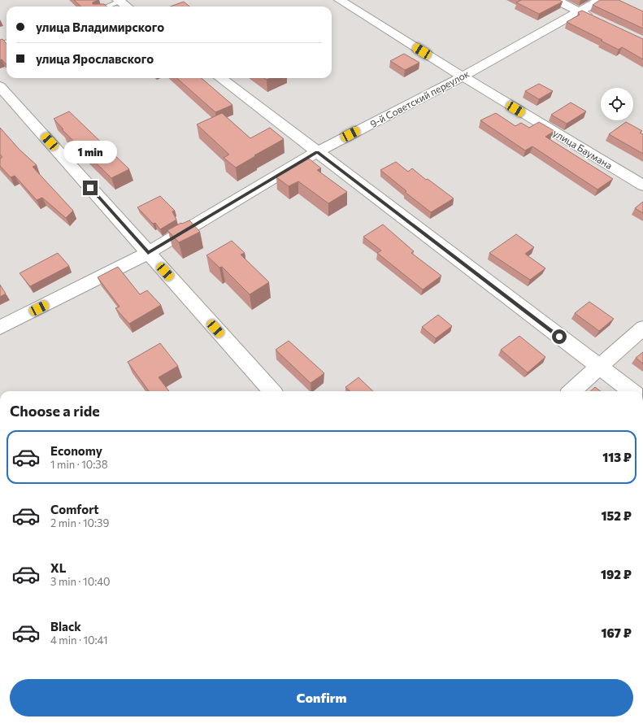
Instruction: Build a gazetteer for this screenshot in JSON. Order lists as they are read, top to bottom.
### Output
{
  "streets": {
    "street": ["9-й Советский переулок", "улица Баумана"]
  },
  "crossings": [
    ["9-й Советский переулок", "улица Баумана"]
  ],
  "page": {
    "banner": ["улица Владимирского", "улица Ярославского"],
    "bubble": "1 min",
    "heading": "Choose a ride",
    "list": [
      {
        "name": "Economy",
        "note": "1 min · 10:38",
        "value": "113 ₽"
      },
      {
        "name": "Comfort",
        "note": "2 min · 10:39",
        "value": "152 ₽"
      },
      {
        "name": "XL",
        "note": "3 min · 10:40",
        "value": "192 ₽"
      },
      {
        "name": "Black",
        "note": "4 min · 10:41",
        "value": "167 ₽"
      }
    ],
    "buttons": "Confirm"
  }
}
